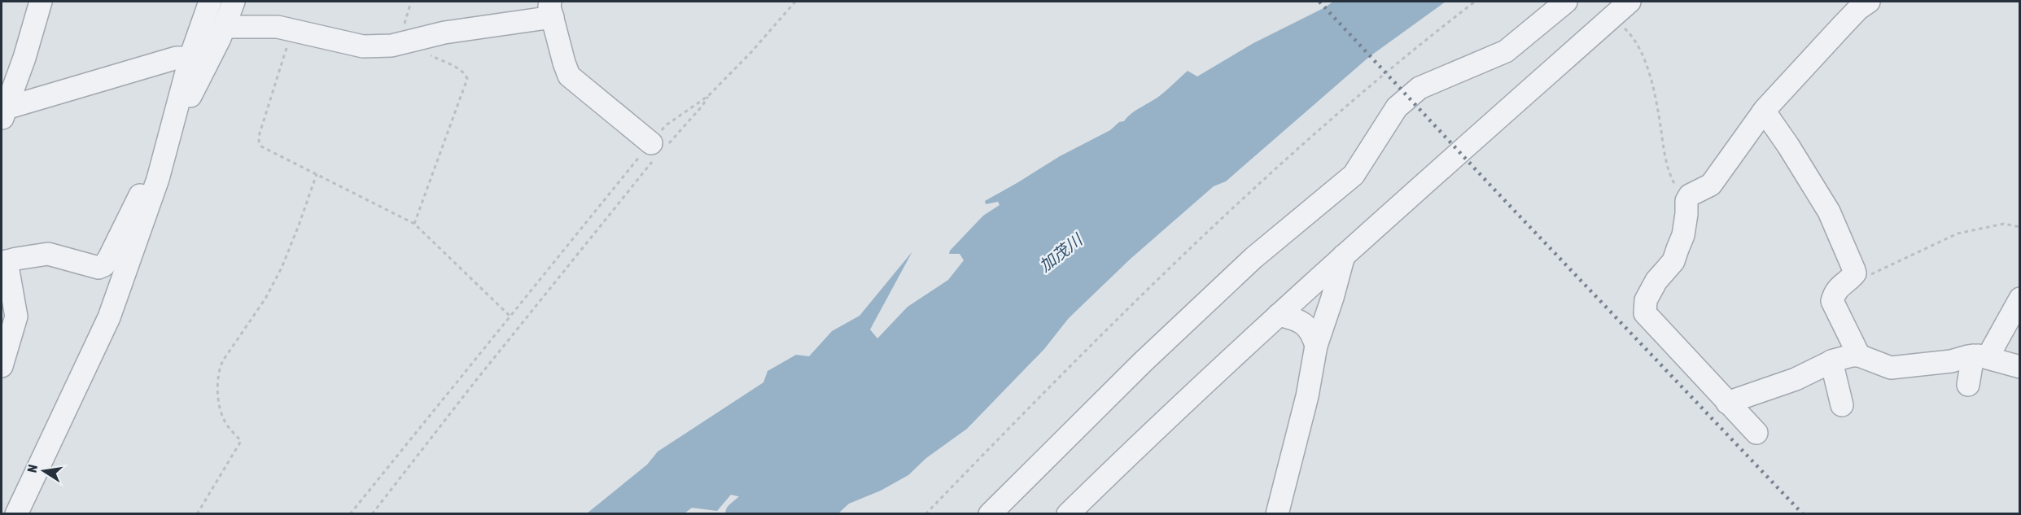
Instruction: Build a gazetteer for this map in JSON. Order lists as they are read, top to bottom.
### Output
{
  "water": ["加茂川"],
  "north": "left"
}
